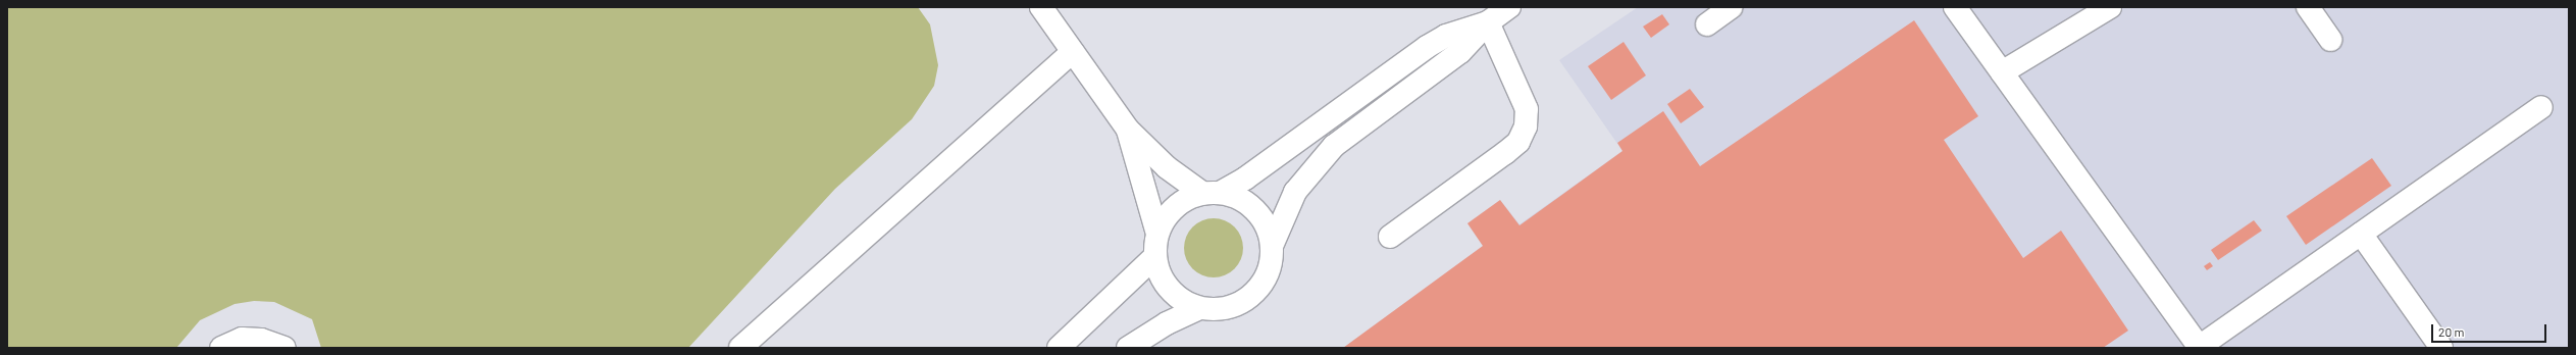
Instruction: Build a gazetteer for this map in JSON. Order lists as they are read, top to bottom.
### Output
{
  "scale_bar": "20 m"
}
